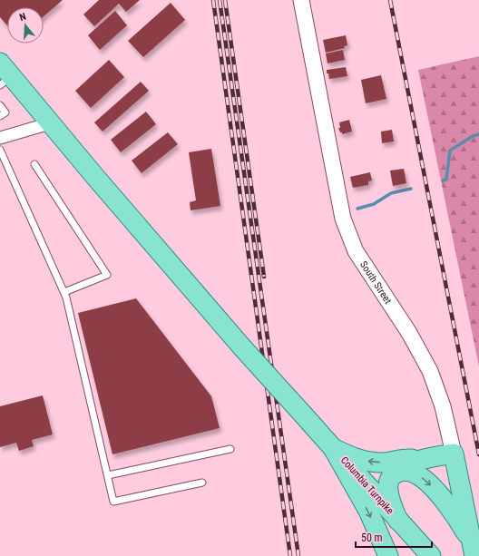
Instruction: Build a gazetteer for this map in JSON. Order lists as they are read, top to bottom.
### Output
{
  "streets": {
    "main road": ["South Street", "Columbia Turnpike"]
  },
  "scale_bar": "50 m",
  "north": "top"
}
